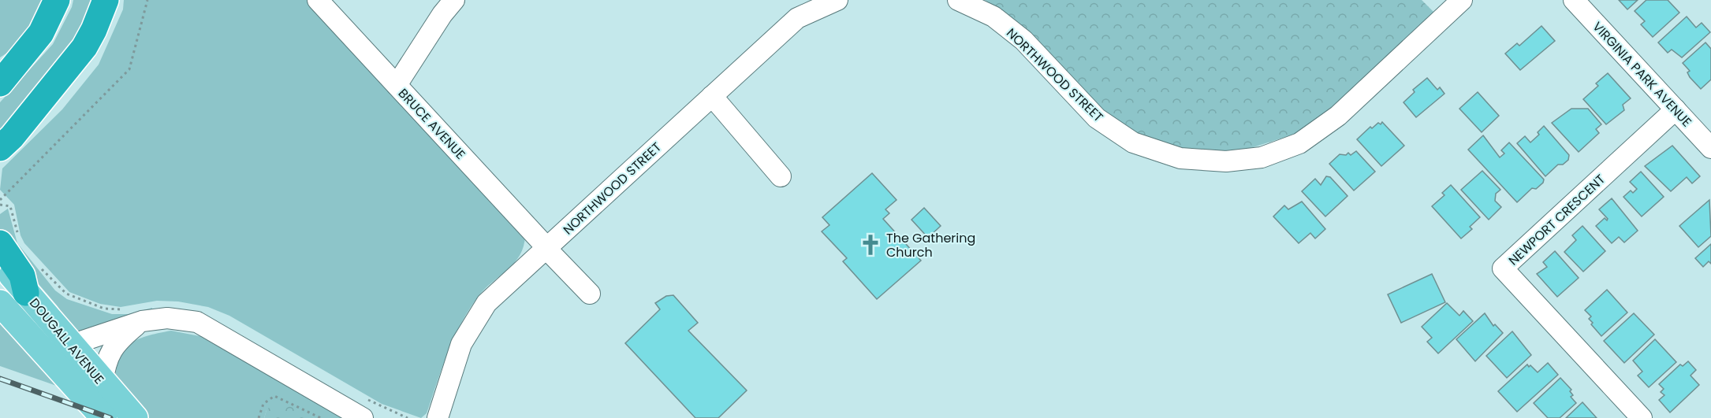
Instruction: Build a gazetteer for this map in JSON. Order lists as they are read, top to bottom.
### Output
{
  "streets": {
    "main road": ["DOUGALL AVENUE"],
    "street": [
      "VIRGINIA PARK AVENUE",
      "NORTHWOOD STREET",
      "BRUCE AVENUE",
      "NEWPORT CRESCENT"
    ]
  },
  "crossings": [
    ["VIRGINIA PARK AVENUE", "NEWPORT CRESCENT"],
    ["NORTHWOOD STREET", "BRUCE AVENUE"]
  ],
  "places": {
    "church": ["The Gathering Church"]
  }
}
